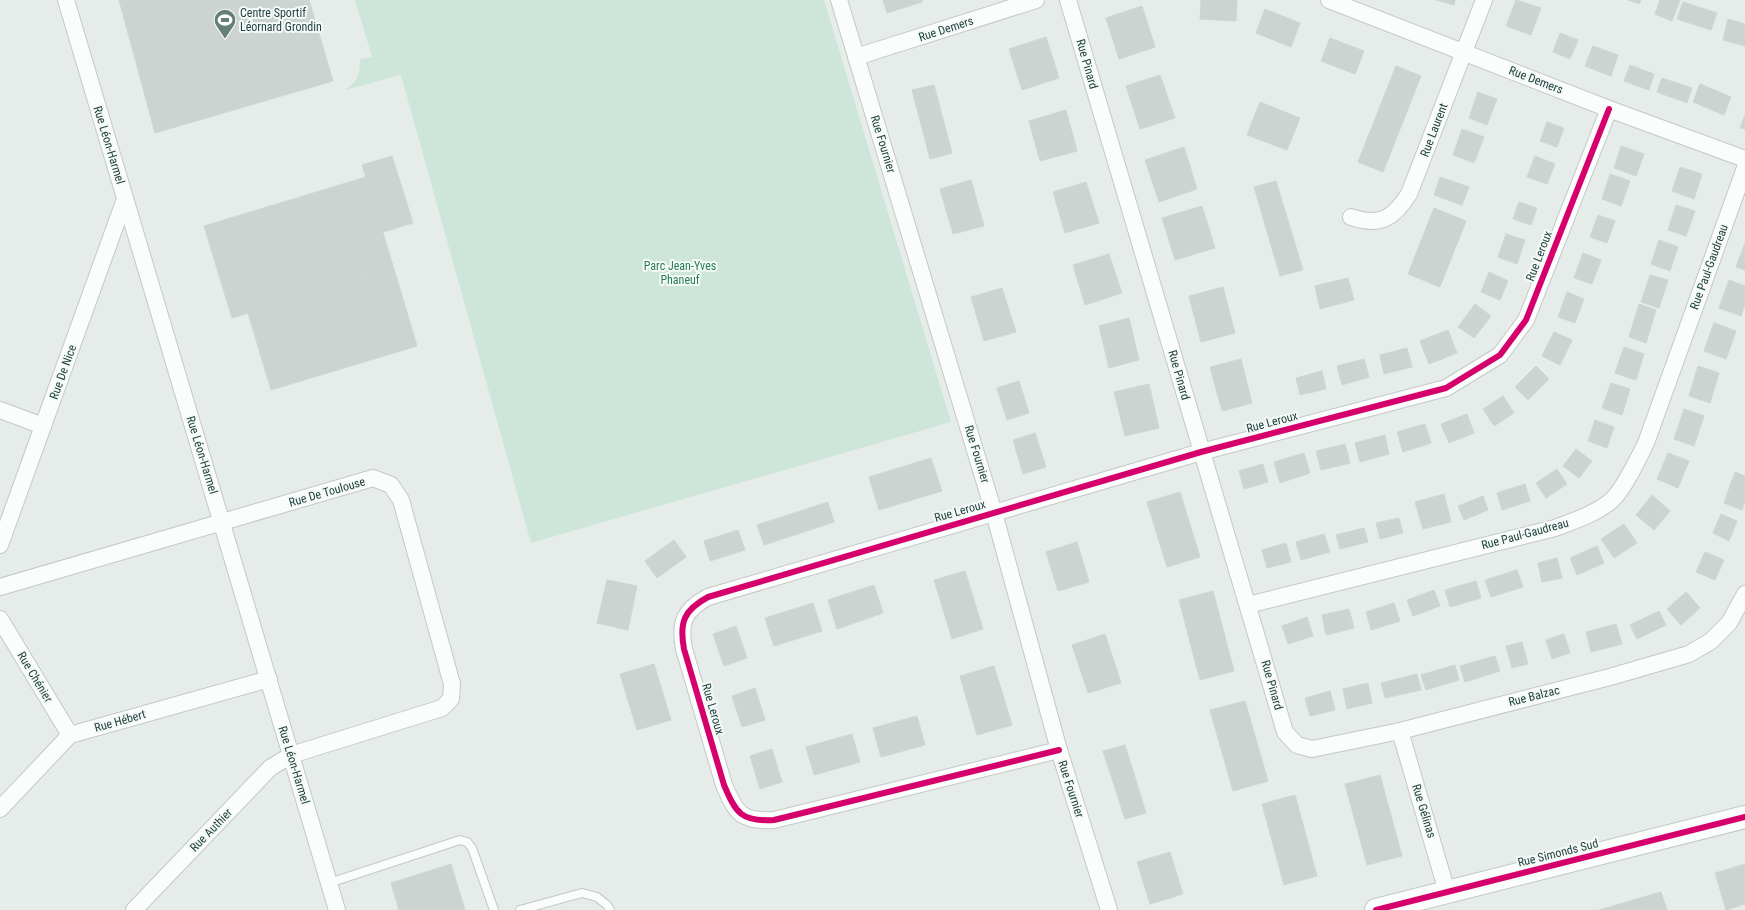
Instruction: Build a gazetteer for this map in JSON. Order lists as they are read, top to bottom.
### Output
{
  "streets": {
    "street": [
      "Rue Demers",
      "Rue Pinard",
      "Rue Laurent",
      "Rue Fournier",
      "Rue Léon-Harmel",
      "Rue Leroux",
      "Rue Paul-Gaudreau",
      "Rue De Nice",
      "Rue De Toulouse",
      "Rue Chénier",
      "Rue Balzac",
      "Rue Hébert",
      "Rue Gélinas",
      "Rue Authier",
      "Rue Simonds Sud"
    ]
  },
  "crossings": [
    ["Rue Demers", "Rue Laurent"],
    ["Rue Demers", "Rue Fournier"],
    ["Rue Demers", "Rue Leroux"],
    ["Rue Pinard", "Rue Leroux"],
    ["Rue Pinard", "Rue Paul-Gaudreau"],
    ["Rue Pinard", "Rue Balzac"],
    ["Rue Fournier", "Rue Leroux"],
    ["Rue Léon-Harmel", "Rue De Nice"],
    ["Rue Léon-Harmel", "Rue De Toulouse"],
    ["Rue Léon-Harmel", "Rue Hébert"],
    ["Rue Léon-Harmel", "Rue Authier"],
    ["Rue De Toulouse", "Rue Authier"],
    ["Rue Chénier", "Rue Hébert"],
    ["Rue Balzac", "Rue Gélinas"],
    ["Rue Gélinas", "Rue Simonds Sud"]
  ],
  "parks": ["Parc Jean-Yves Phaneuf"],
  "places": {
    "sports": ["Centre Sportif Léornard Grondin"]
  }
}
